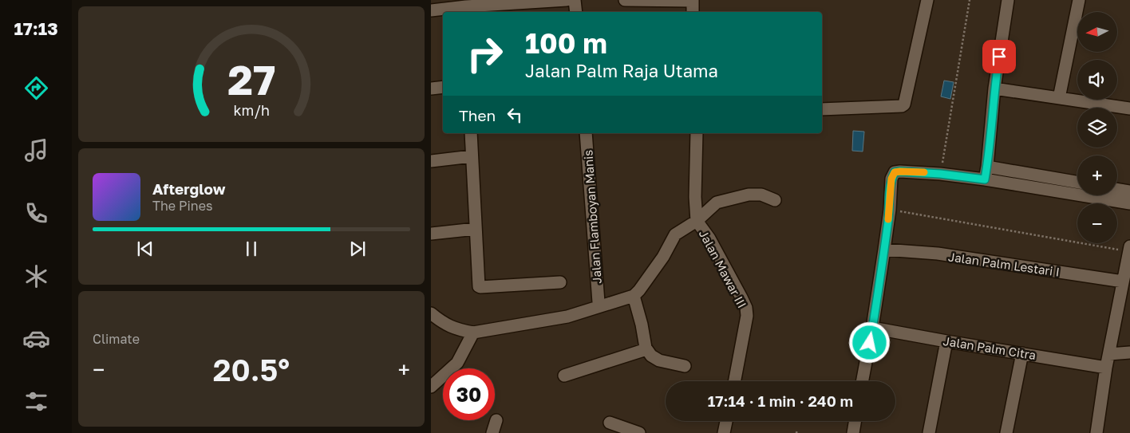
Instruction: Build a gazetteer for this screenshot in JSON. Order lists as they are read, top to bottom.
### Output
{
  "streets": {
    "street": [
      "Jalan Flamboyan Manis",
      "Jalan Palm Lestari I",
      "Jalan Mawar III",
      "Jalan Palm Citra"
    ]
  },
  "north": "left",
  "page": {
    "tabs": "17:13",
    "map_buttons": ["+", "−"],
    "turn": ["100 m", "Jalan Palm Raja Utama"],
    "then": "Then",
    "song": ["Afterglow", "The Pines"],
    "tile": "Climate",
    "heat": ["−", "20.5°", "+"],
    "limit": "30",
    "trip": "17:14 · 1 min · 240 m",
    "gauge": ["27", "km/h"]
  }
}
